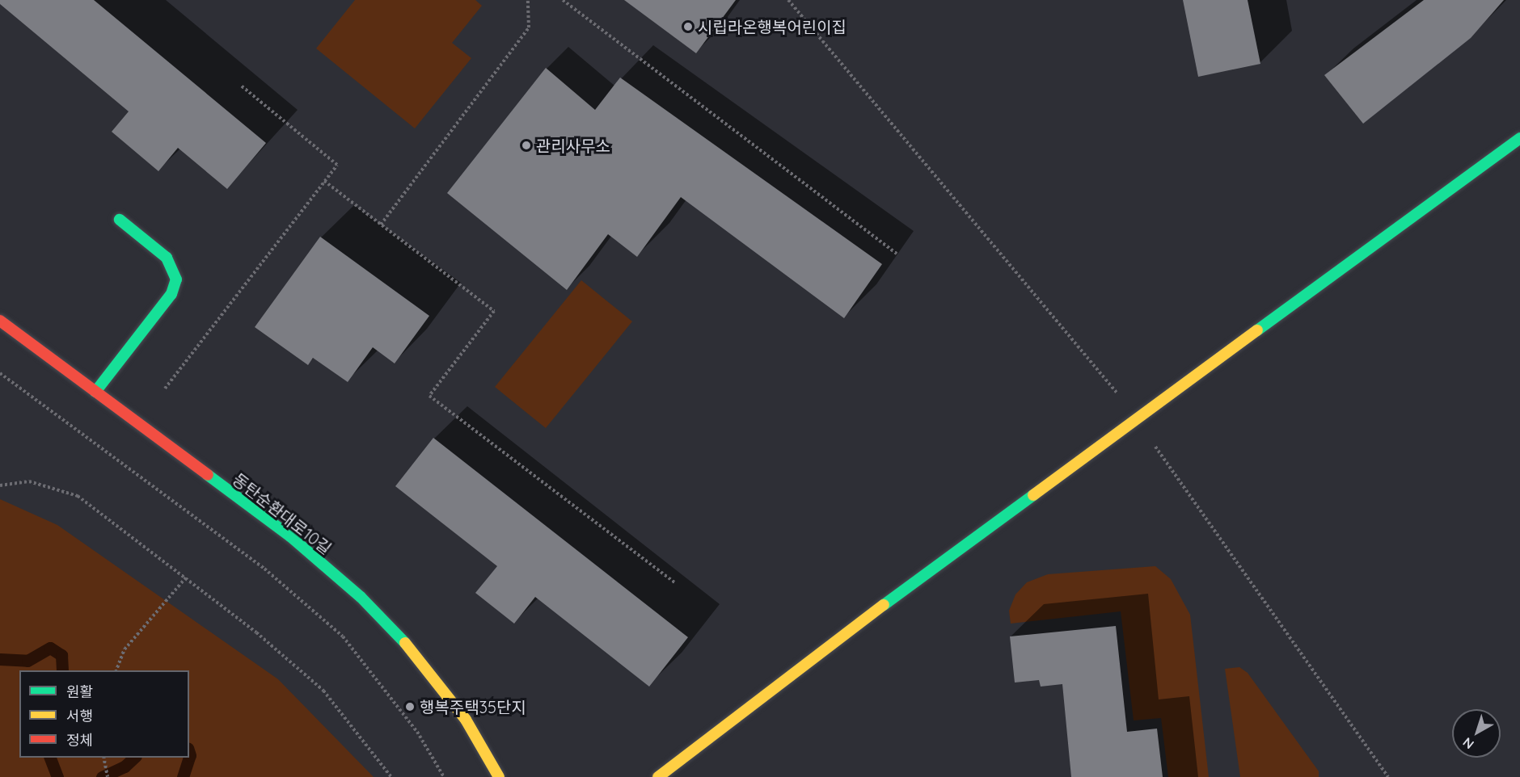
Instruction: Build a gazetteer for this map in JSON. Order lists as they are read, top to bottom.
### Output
{
  "streets": {
    "street": ["동탄순환대로10길"]
  },
  "places": ["시립라온행복어린이집", "관리사무소", "행복주택35단지"],
  "legend": ["원활", "서행", "정체"],
  "north": "bottom left"
}
